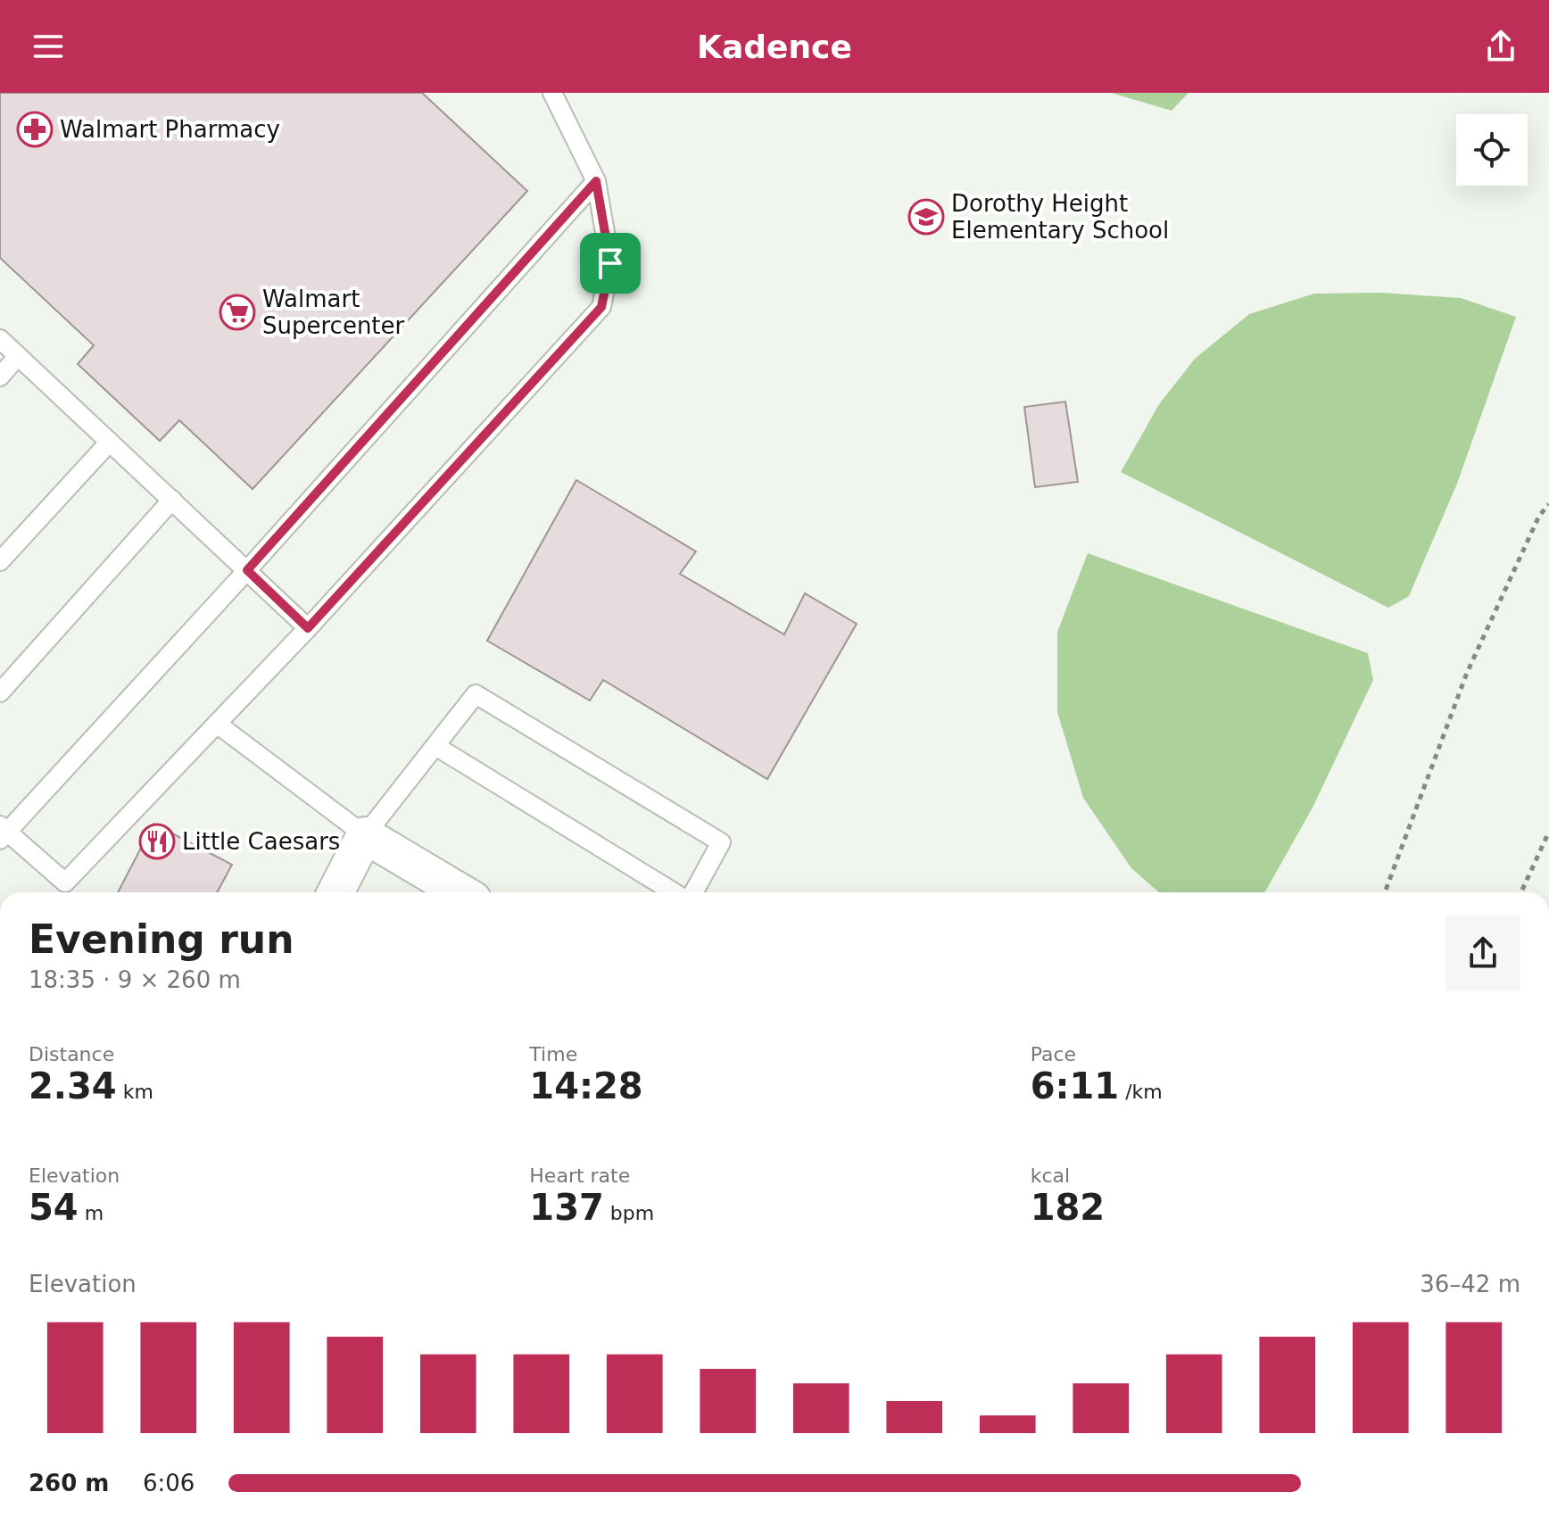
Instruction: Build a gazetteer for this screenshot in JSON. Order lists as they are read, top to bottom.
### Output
{
  "places": {
    "pharmacy": ["Walmart Pharmacy"],
    "school or university": ["Dorothy Height Elementary School"],
    "supermarket": ["Walmart Supercenter"],
    "restaurant": ["Little Caesars"]
  },
  "page": {
    "header": "Kadence",
    "heading": ["Evening run", "18:35 · 9 × 260 m"],
    "stats": [
      ["Distance", "2.34 km"],
      ["Time", "14:28"],
      ["Pace", "6:11 /km"],
      ["Elevation", "54 m"],
      ["Heart rate", "137 bpm"],
      ["kcal", "182"]
    ],
    "chart": ["Elevation", "36–42 m"],
    "list": [
      {
        "name": "260 m",
        "note": "6:06"
      }
    ]
  }
}
